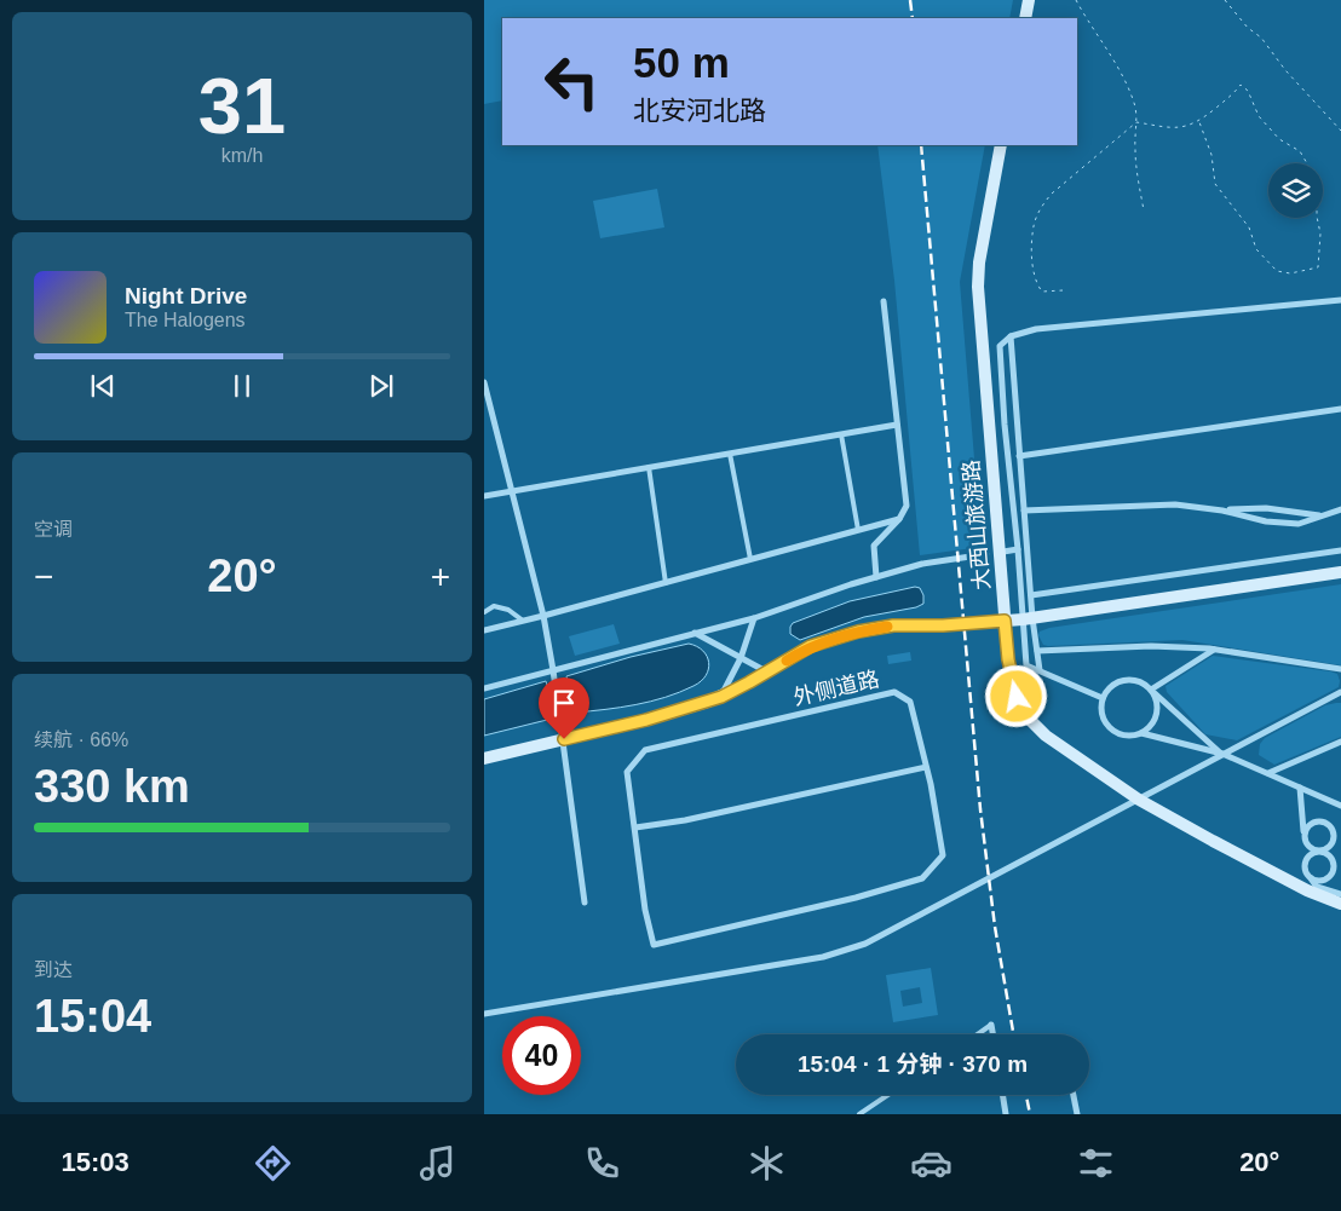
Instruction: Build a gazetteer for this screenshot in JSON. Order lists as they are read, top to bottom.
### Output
{
  "streets": {
    "street": ["大西山旅游路", "外侧道路"]
  },
  "page": {
    "tile": [
      ["31", "km/h"],
      "空调",
      ["续航 · 66%", "330 km"],
      ["到达", "15:04"]
    ],
    "turn": ["50 m", "北安河北路"],
    "song": ["Night Drive", "The Halogens"],
    "heat": ["−", "20°", "+"],
    "limit": "40",
    "trip": "15:04 · 1 分钟 · 370 m",
    "tabs": ["15:03", "20°"]
  }
}
